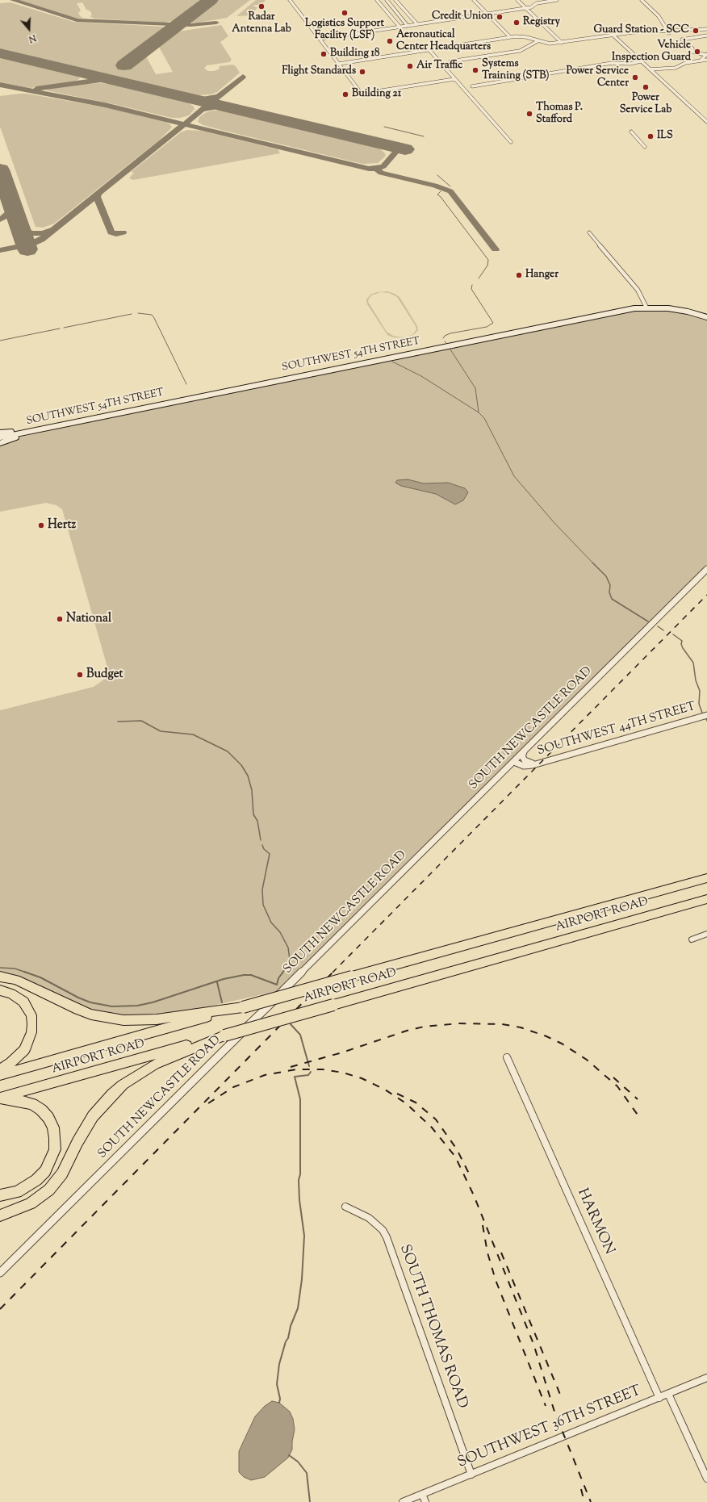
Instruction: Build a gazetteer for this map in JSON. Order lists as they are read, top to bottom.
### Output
{
  "streets": {
    "highway": ["AIRPORT ROAD"],
    "main road": ["SOUTHWEST 54TH STREET"],
    "street": [
      "SOUTH NEWCASTLE ROAD",
      "SOUTHWEST 44TH STREET",
      "HARMON",
      "SOUTH THOMAS ROAD",
      "SOUTHWEST 36TH STREET"
    ]
  },
  "crossings": [
    ["SOUTH NEWCASTLE ROAD", "SOUTHWEST 44TH STREET"],
    ["HARMON", "SOUTHWEST 36TH STREET"],
    ["SOUTH THOMAS ROAD", "SOUTHWEST 36TH STREET"]
  ],
  "places": [
    "Radar Antenna Lab",
    "Logistics Support Facility (LSF)",
    "Credit Union",
    "Registry",
    "Guard Station - SCC",
    "Aeronautical Center Headquarters",
    "Vehicle Inspection Guard",
    "Building 18",
    "Air Traffic",
    "Systems Training (STB)",
    "Flight Standards",
    "Power Service Center",
    "Power Service Lab",
    "Building 21",
    "Thomas P. Stafford",
    "ILS",
    "Hanger",
    "Hertz",
    "National",
    "Budget"
  ],
  "north": "bottom"
}
